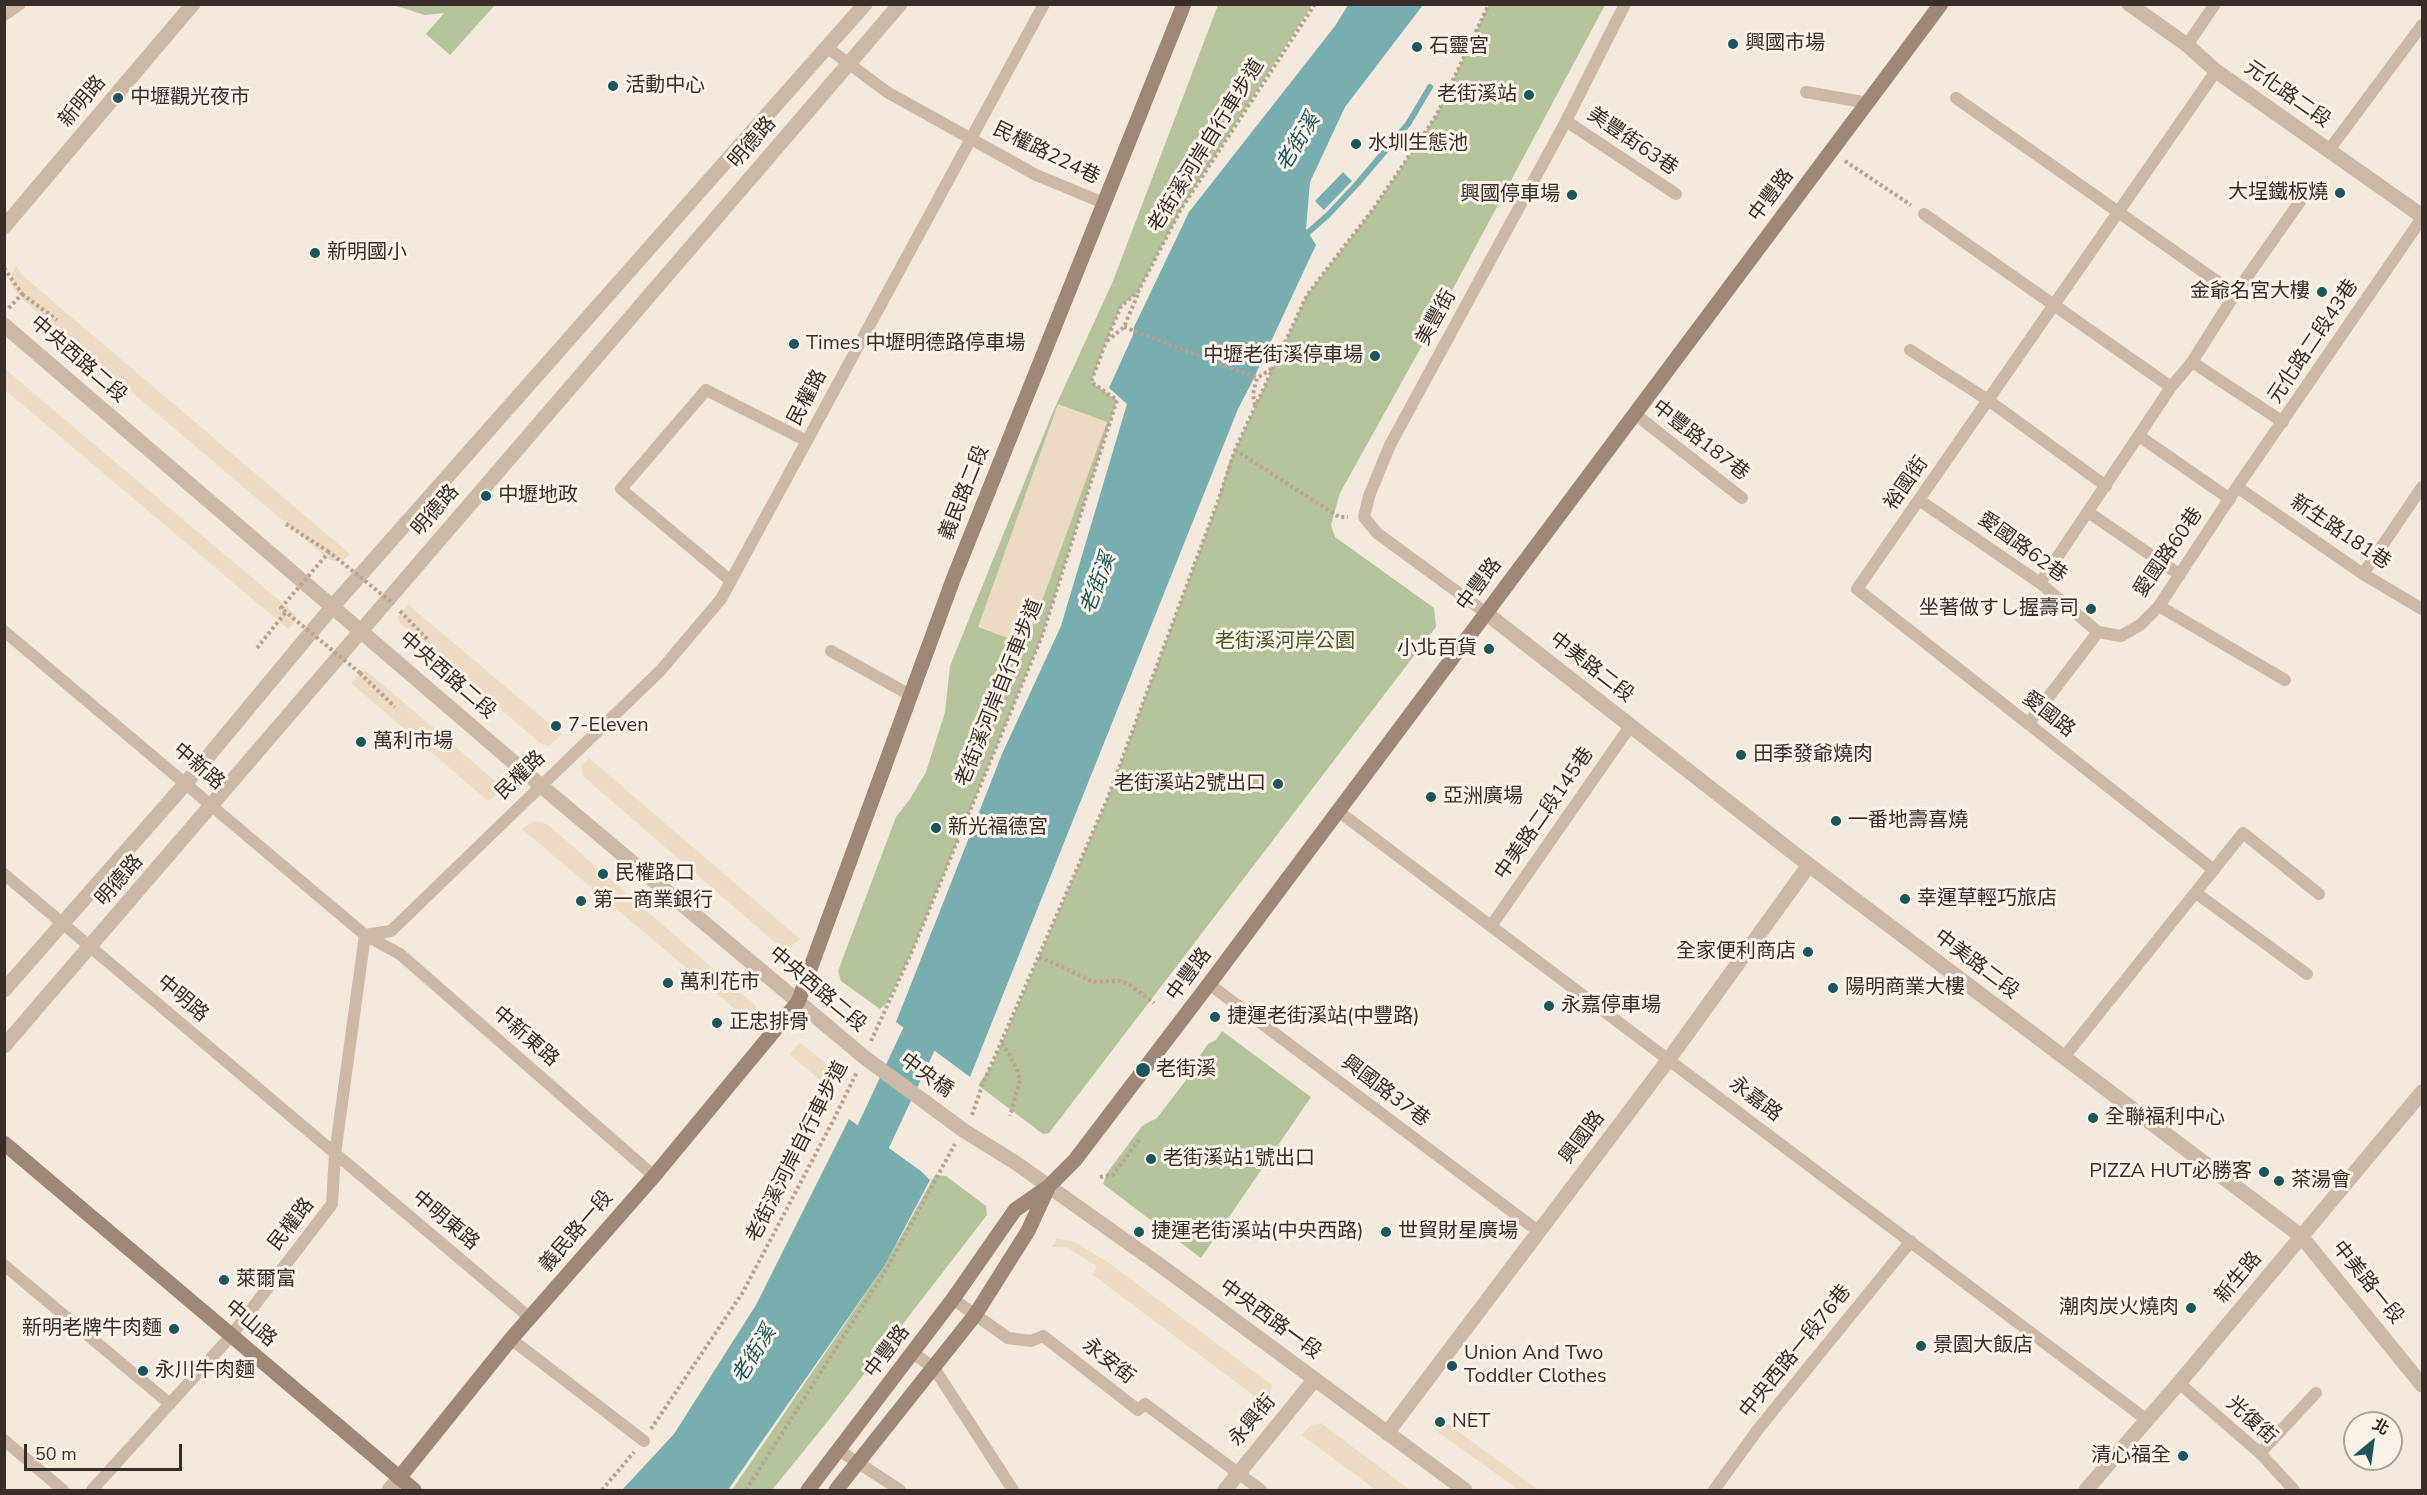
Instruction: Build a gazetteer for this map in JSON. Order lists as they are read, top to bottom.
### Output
{
  "streets": {
    "main road": [
      "中豐路",
      "義民路二段",
      "義民路一段",
      "中山路"
    ],
    "street": [
      "元化路二段",
      "新明路",
      "明德路",
      "中央西路二段",
      "中美路二段",
      "中央橋",
      "興國路",
      "新生路",
      "中美路一段",
      "中央西路一段",
      "永興街"
    ],
    "lane": [
      "美豐街63巷",
      "民權路224巷",
      "美豐街",
      "元化路二段43巷",
      "民權路",
      "中豐路187巷",
      "裕國街",
      "新生路181巷",
      "愛國路62巷",
      "愛國路60巷",
      "愛國路",
      "中新路",
      "中美路二段145巷",
      "中明路",
      "中新東路",
      "興國路37巷",
      "永嘉路",
      "中明東路",
      "中央西路一段76巷",
      "永安街",
      "光復街"
    ],
    "path": ["老街溪河岸自行車步道"]
  },
  "crossings": [
    ["元化路二段", "元化路二段43巷"],
    ["元化路二段", "裕國街"],
    ["美豐街63巷", "美豐街"],
    ["明德路", "民權路224巷"],
    ["明德路", "中央西路二段"],
    ["明德路", "中新路"],
    ["明德路", "中明路"],
    ["老街溪河岸自行車步道", "中央西路二段"],
    ["老街溪河岸自行車步道", "中央橋"],
    ["民權路224巷", "民權路"],
    ["民權路224巷", "義民路二段"],
    ["中豐路", "中豐路187巷"],
    ["中豐路", "中美路二段"],
    ["中豐路", "興國路37巷"],
    ["中豐路", "永嘉路"],
    ["中豐路", "中央西路一段"],
    ["中豐路", "永安街"],
    ["元化路二段43巷", "新生路181巷"],
    ["元化路二段43巷", "愛國路60巷"],
    ["中央西路二段", "民權路"],
    ["中央西路二段", "義民路二段"],
    ["中央西路二段", "中央橋"],
    ["中央西路二段", "義民路一段"],
    ["民權路", "中新路"],
    ["民權路", "中明路"],
    ["民權路", "中新東路"],
    ["民權路", "中明東路"],
    ["民權路", "中山路"],
    ["裕國街", "愛國路62巷"],
    ["裕國街", "愛國路"],
    ["義民路二段", "義民路一段"],
    ["新生路181巷", "愛國路60巷"],
    ["愛國路62巷", "愛國路60巷"],
    ["中美路二段", "中美路二段145巷"],
    ["中美路二段", "興國路"],
    ["中美路二段", "新生路"],
    ["中美路二段", "中美路一段"],
    ["中新路", "中新東路"],
    ["中美路二段145巷", "永嘉路"],
    ["中明路", "中明東路"],
    ["中新東路", "義民路一段"],
    ["興國路37巷", "興國路"],
    ["永嘉路", "興國路"],
    ["永嘉路", "新生路"],
    ["永嘉路", "中央西路一段76巷"],
    ["興國路", "中央西路一段"],
    ["中明東路", "義民路一段"],
    ["義民路一段", "中山路"],
    ["新生路", "中美路一段"],
    ["新生路", "光復街"],
    ["中央西路一段", "永興街"],
    ["永安街", "永興街"]
  ],
  "water": ["老街溪"],
  "parks": ["老街溪河岸公園"],
  "places": [
    "興國市場",
    "石靈宮",
    "活動中心",
    "老街溪站",
    "中壢觀光夜市",
    "水圳生態池",
    "大埕鐵板燒",
    "興國停車場",
    "新明國小",
    "金爺名宮大樓",
    "Times 中壢明德路停車場",
    "中壢老街溪停車場",
    "中壢地政",
    "坐著做すし握壽司",
    "小北百貨",
    "7-Eleven",
    "萬利市場",
    "田季發爺燒肉",
    "老街溪站2號出口",
    "亞洲廣場",
    "一番地壽喜燒",
    "新光福德宮",
    "民權路口",
    "幸運草輕巧旅店",
    "第一商業銀行",
    "全家便利商店",
    "萬利花市",
    "陽明商業大樓",
    "永嘉停車場",
    "捷運老街溪站(中豐路)",
    "正忠排骨",
    "老街溪",
    "全聯福利中心",
    "老街溪站1號出口",
    "PIZZA HUT必勝客",
    "茶湯會",
    "捷運老街溪站(中央西路)",
    "世貿財星廣場",
    "萊爾富",
    "潮肉炭火燒肉",
    "新明老牌牛肉麵",
    "景園大飯店",
    "Union And Two Toddler Clothes",
    "永川牛肉麵",
    "NET",
    "清心福全"
  ],
  "scale_bar": "50 m",
  "north": "top right"
}
